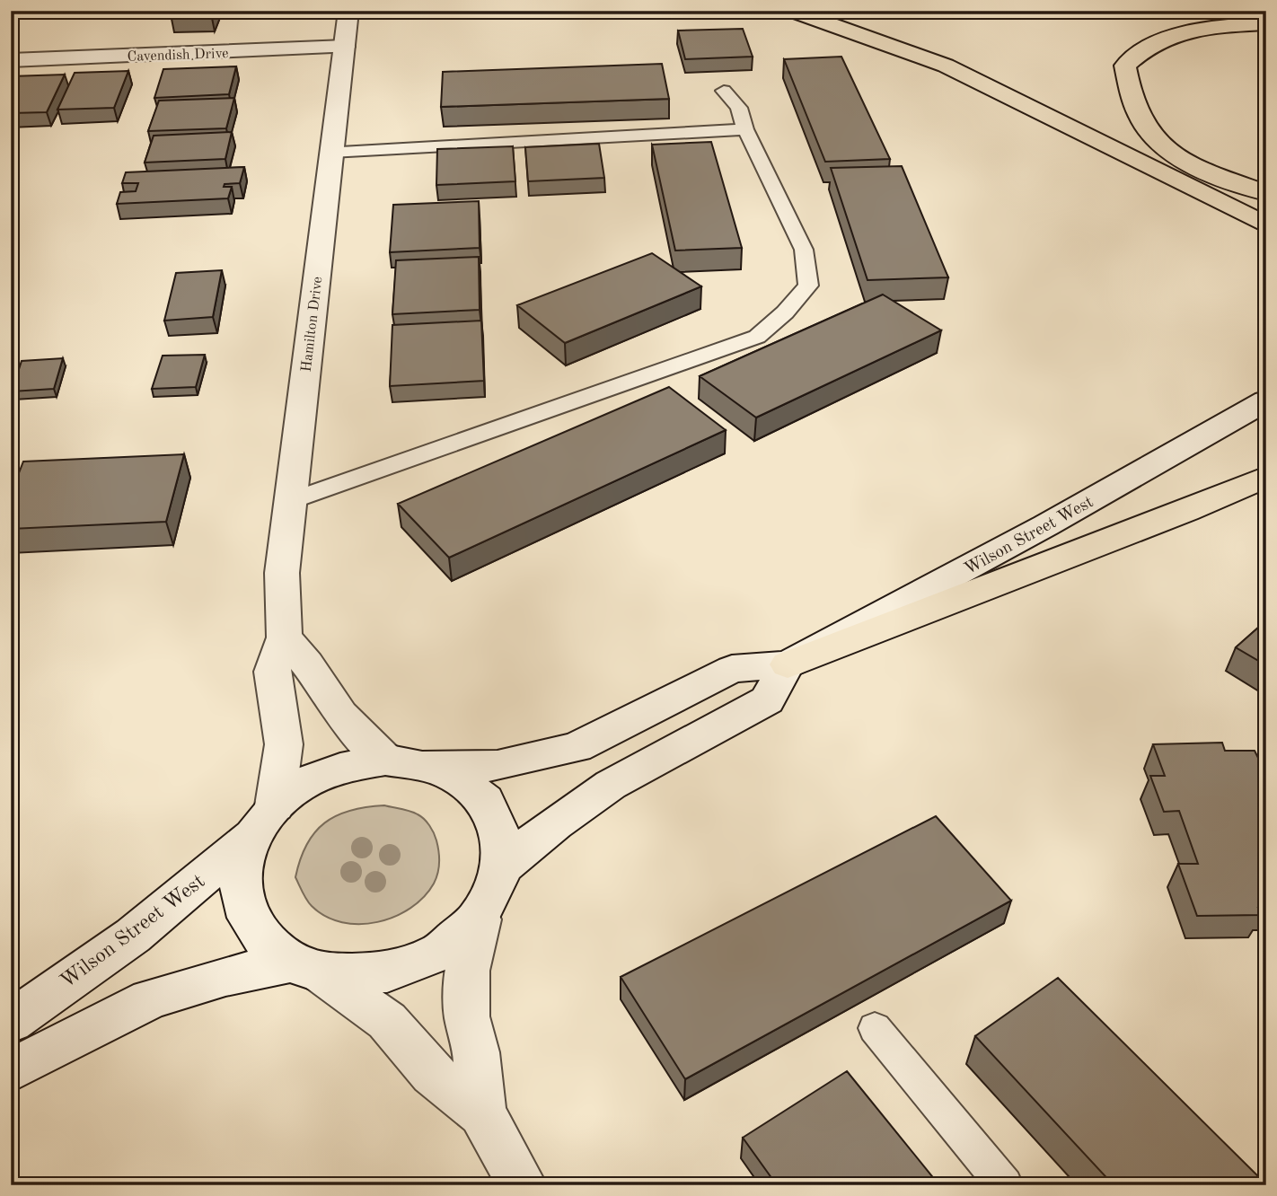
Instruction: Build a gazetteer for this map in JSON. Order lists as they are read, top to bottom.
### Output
{
  "streets": {
    "street": ["Cavendish Drive", "Hamilton Drive", "Wilson Street West"]
  },
  "crossings": [
    ["Cavendish Drive", "Hamilton Drive"],
    ["Hamilton Drive", "Wilson Street West"]
  ]
}
